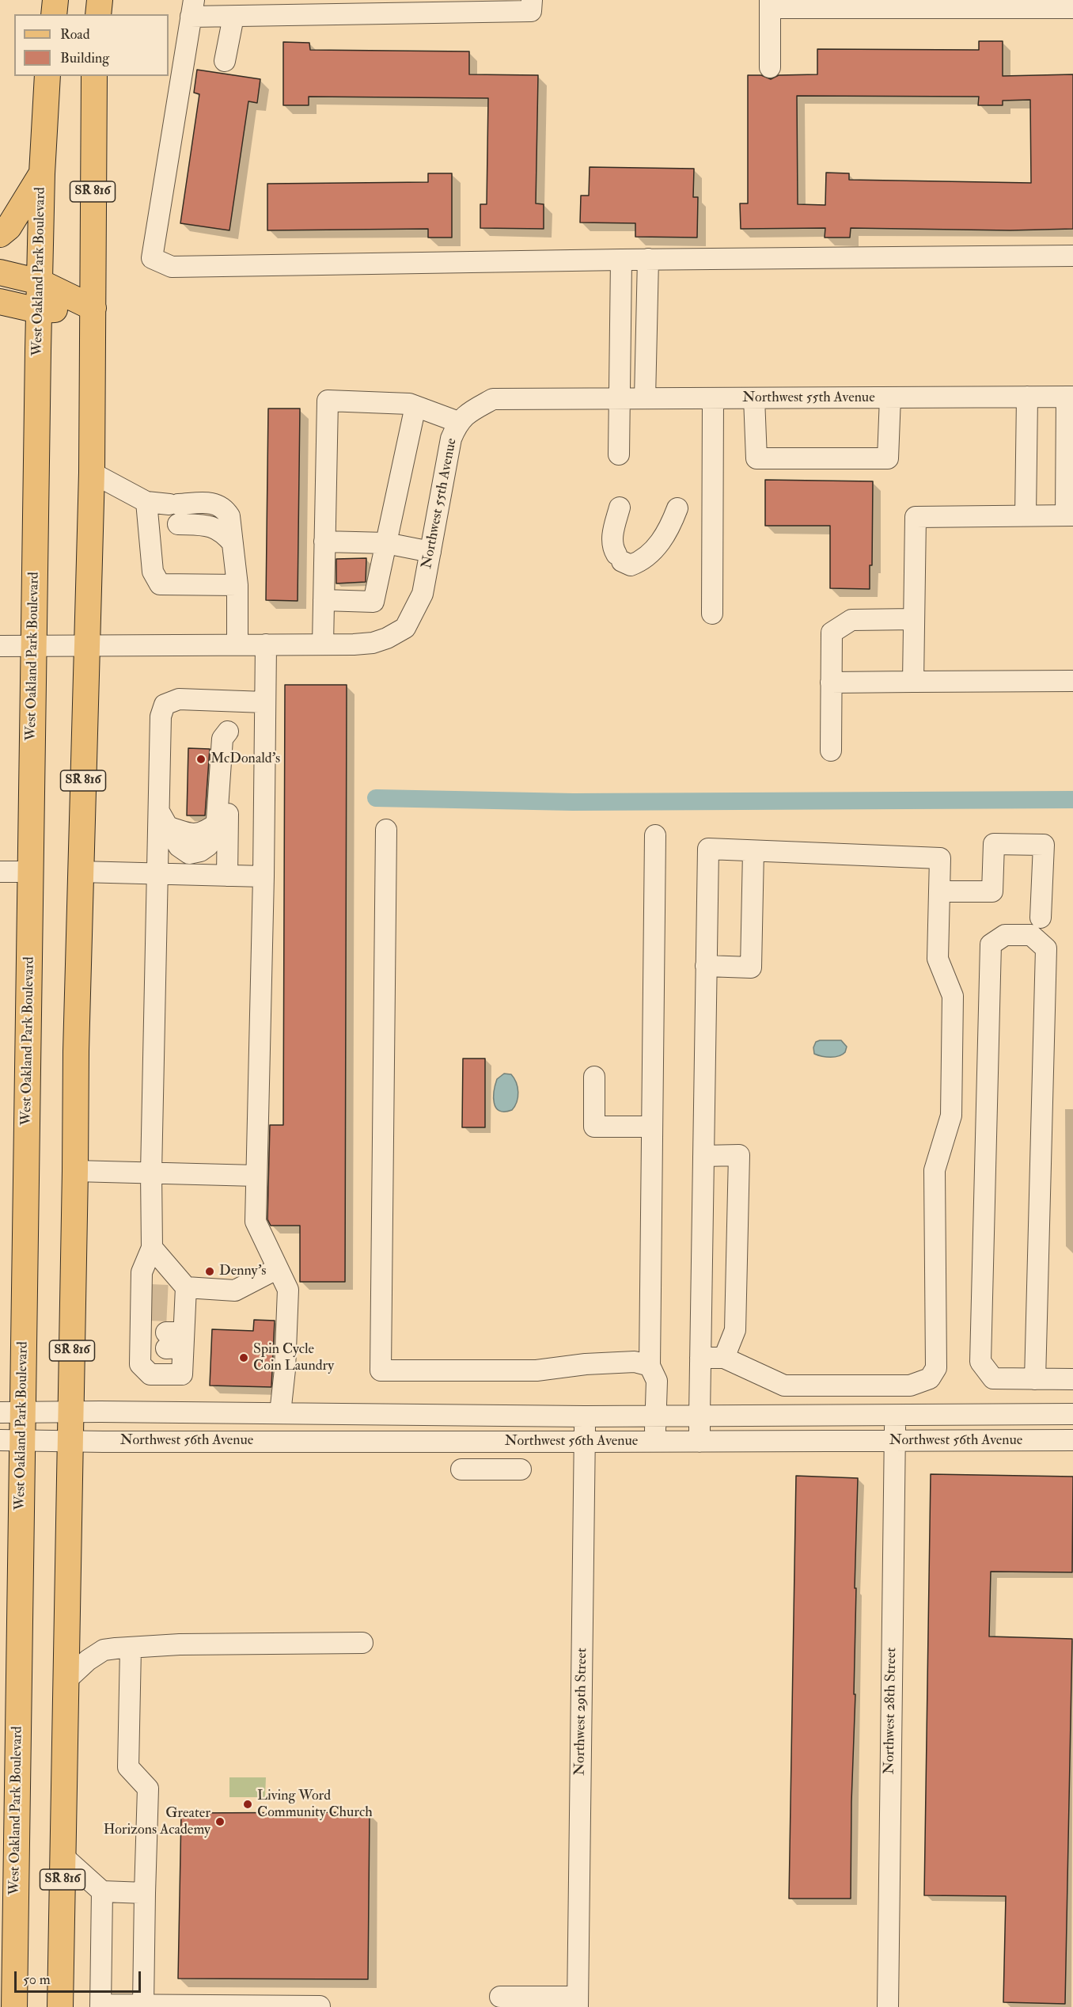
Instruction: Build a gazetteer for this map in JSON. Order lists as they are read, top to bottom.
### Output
{
  "streets": {
    "main road": ["SR 816", "West Oakland Park Boulevard"],
    "street": [
      "Northwest 55th Avenue",
      "Northwest 56th Avenue",
      "Northwest 28th Street",
      "Northwest 29th Street"
    ]
  },
  "crossings": [
    ["SR 816", "Northwest 55th Avenue"],
    ["SR 816", "Northwest 56th Avenue"],
    ["West Oakland Park Boulevard", "Northwest 55th Avenue"],
    ["West Oakland Park Boulevard", "Northwest 56th Avenue"],
    ["Northwest 56th Avenue", "Northwest 28th Street"],
    ["Northwest 56th Avenue", "Northwest 29th Street"]
  ],
  "places": [
    "McDonald's",
    "Denny's",
    "Spin Cycle Coin Laundry",
    "Living Word Community Church",
    "Greater Horizons Academy"
  ],
  "legend": ["Road", "Building"],
  "scale_bar": "50 m"
}
